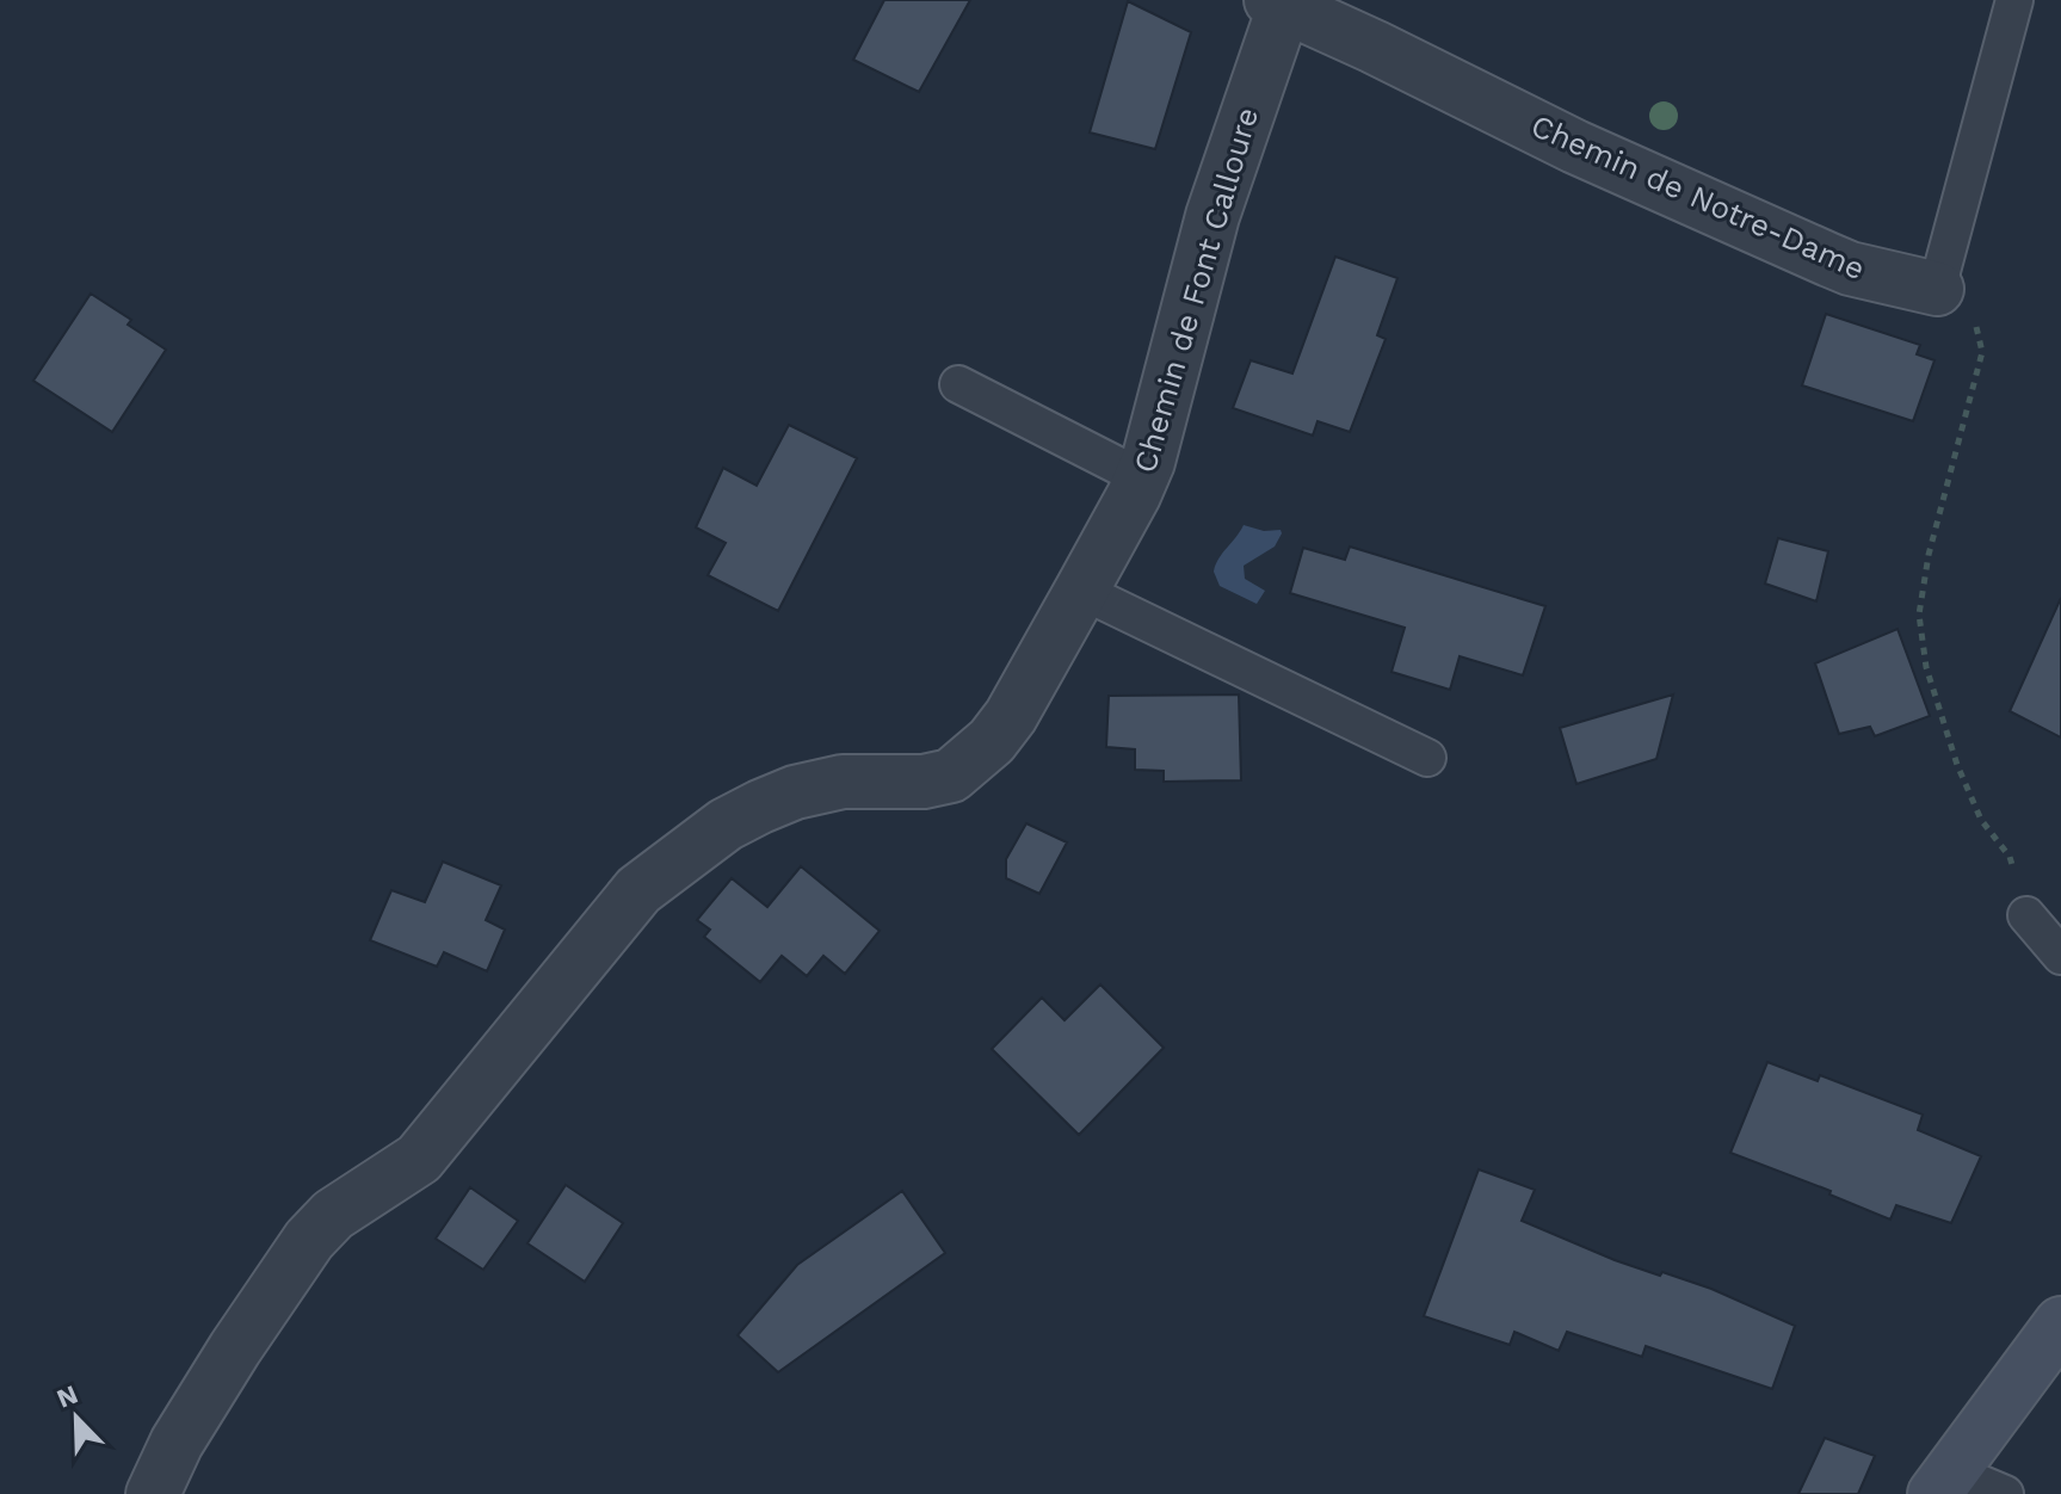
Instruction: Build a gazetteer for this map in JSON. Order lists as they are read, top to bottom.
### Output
{
  "streets": {
    "street": ["Chemin de Notre-Dame", "Chemin de Font Calloure"]
  },
  "crossings": [
    ["Chemin de Notre-Dame", "Chemin de Font Calloure"]
  ],
  "north": "top left"
}
